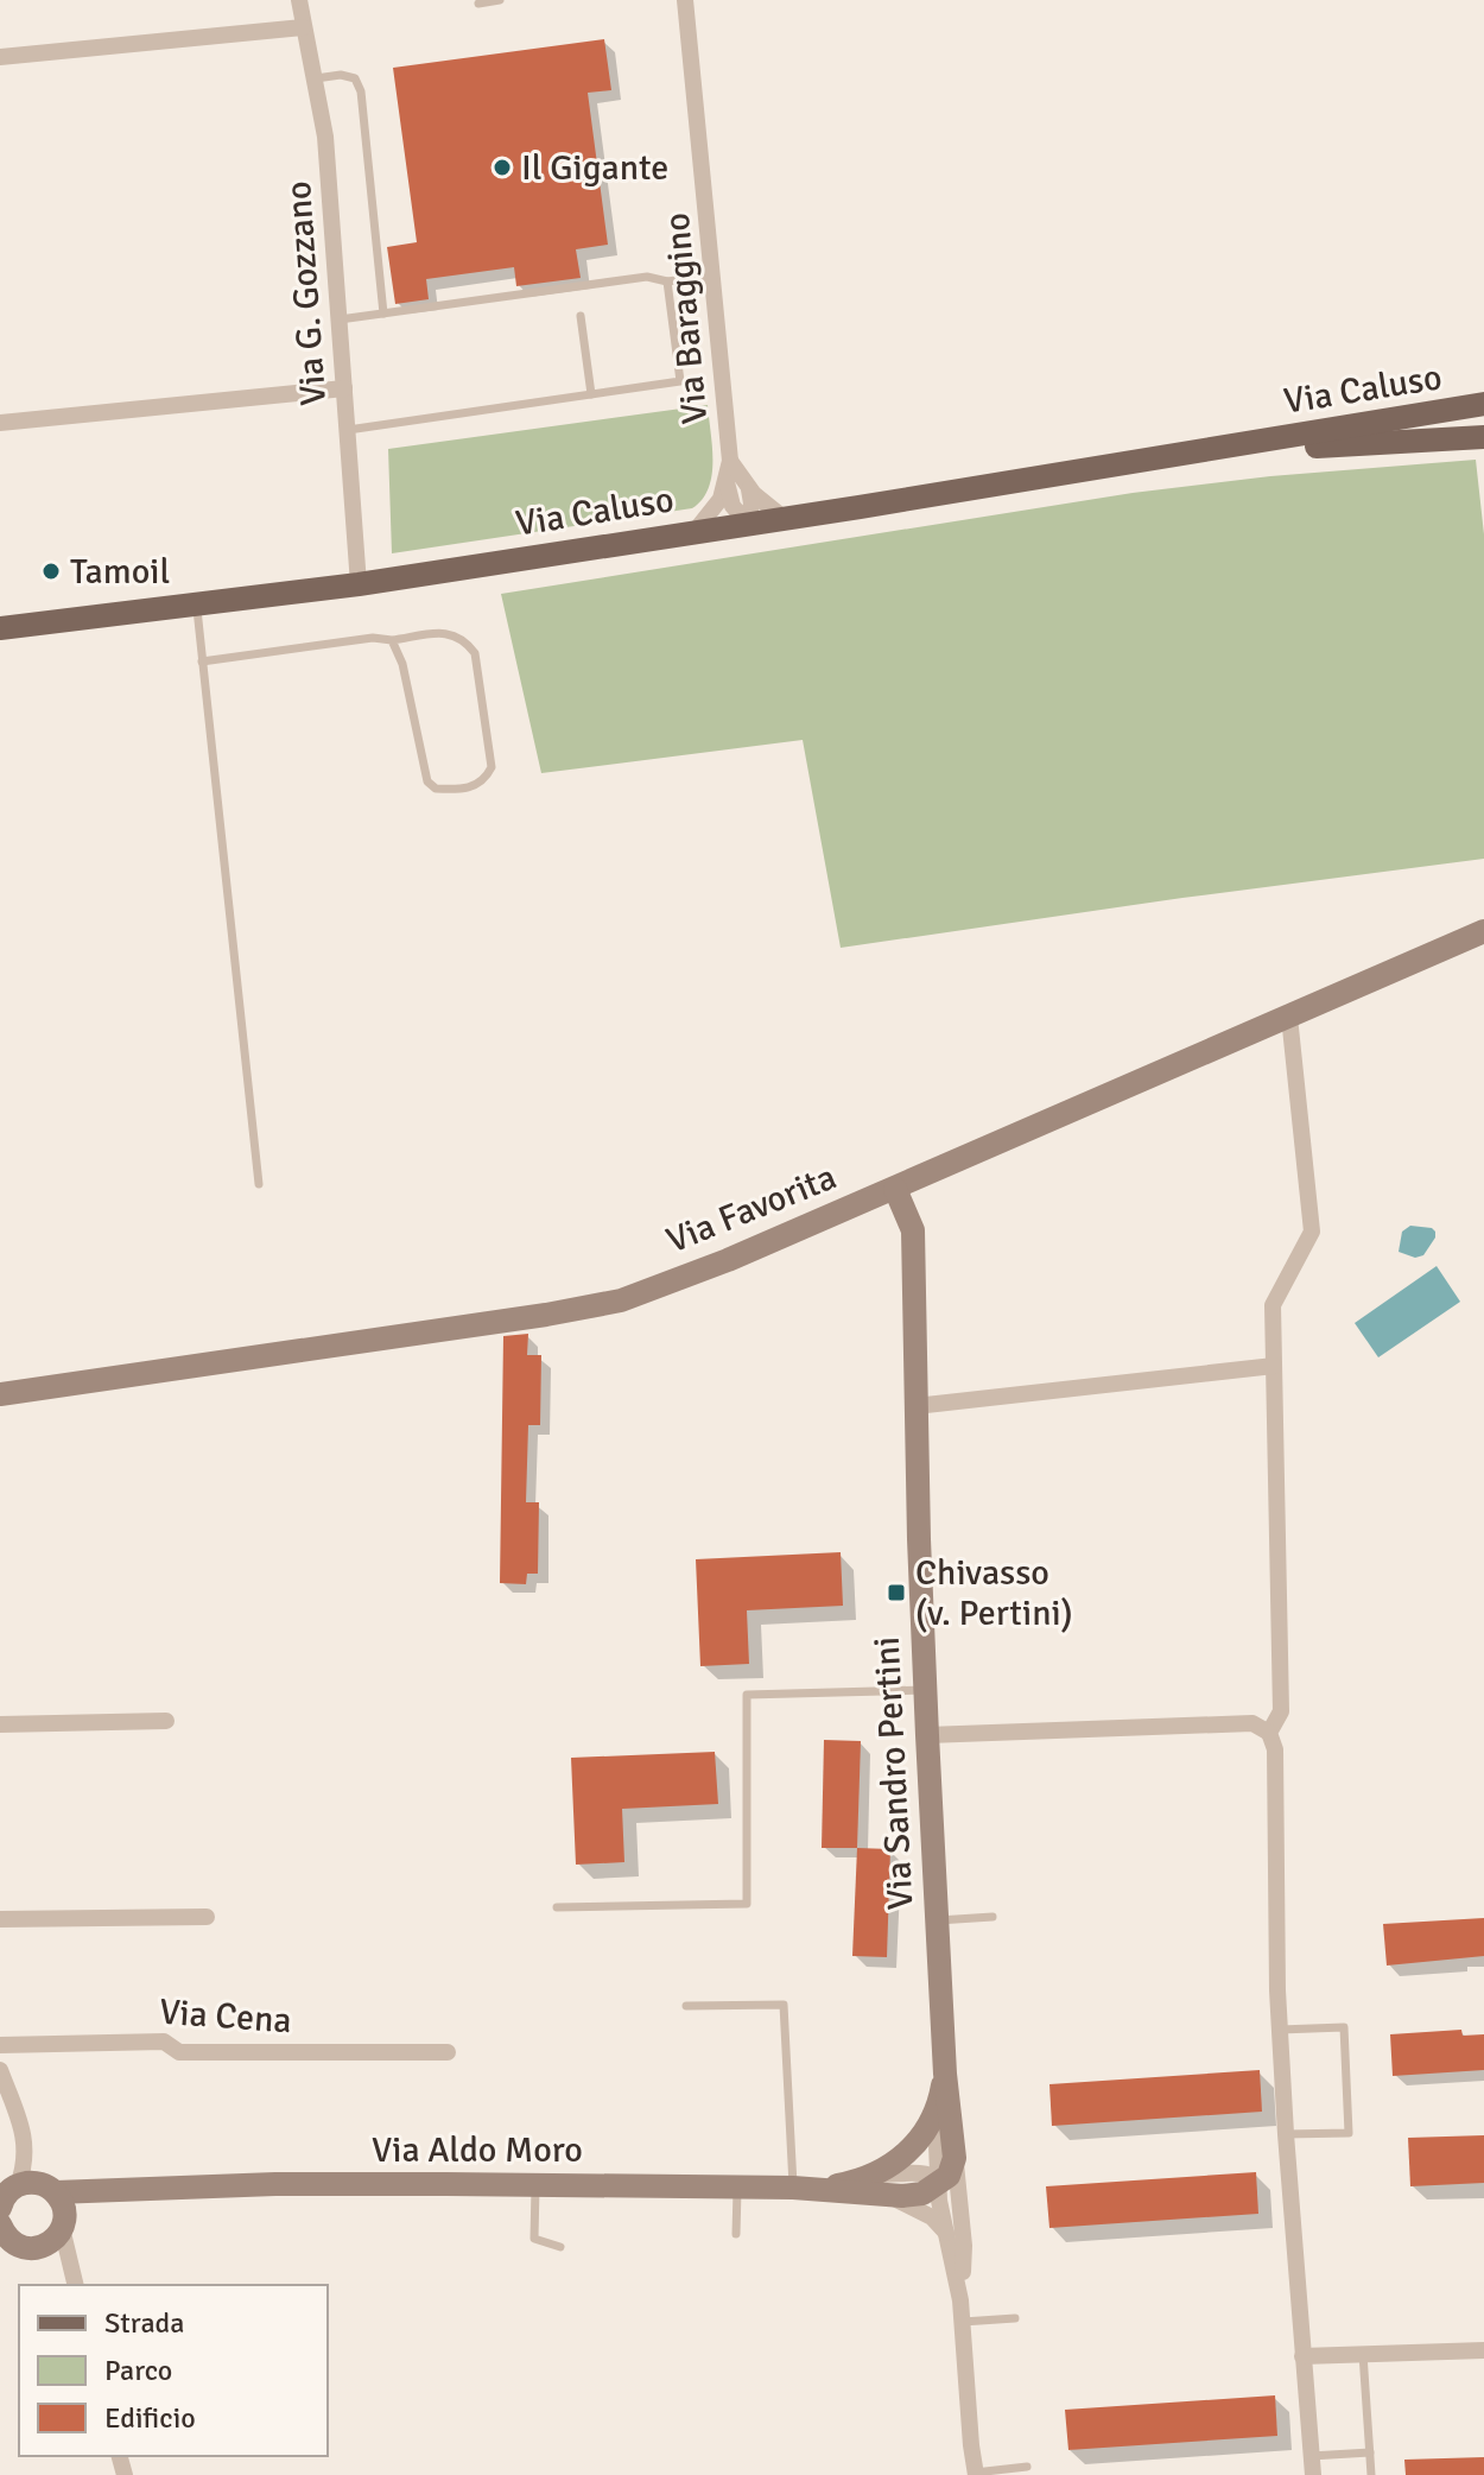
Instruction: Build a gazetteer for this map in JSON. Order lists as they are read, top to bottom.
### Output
{
  "streets": {
    "main road": ["Via Caluso"],
    "street": [
      "Via G. Gozzano",
      "Via Baraggino",
      "Via Favorita",
      "Via Sandro Pertini",
      "Via Cena",
      "Via Aldo Moro"
    ]
  },
  "crossings": [
    ["Via G. Gozzano", "Via Caluso"],
    ["Via Baraggino", "Via Caluso"],
    ["Via Favorita", "Via Sandro Pertini"]
  ],
  "places": {
    "other": ["Il Gigante", "Tamoil"],
    "transit": ["Chivasso (v. Pertini)"]
  },
  "legend": ["Strada", "Parco", "Edificio"]
}
